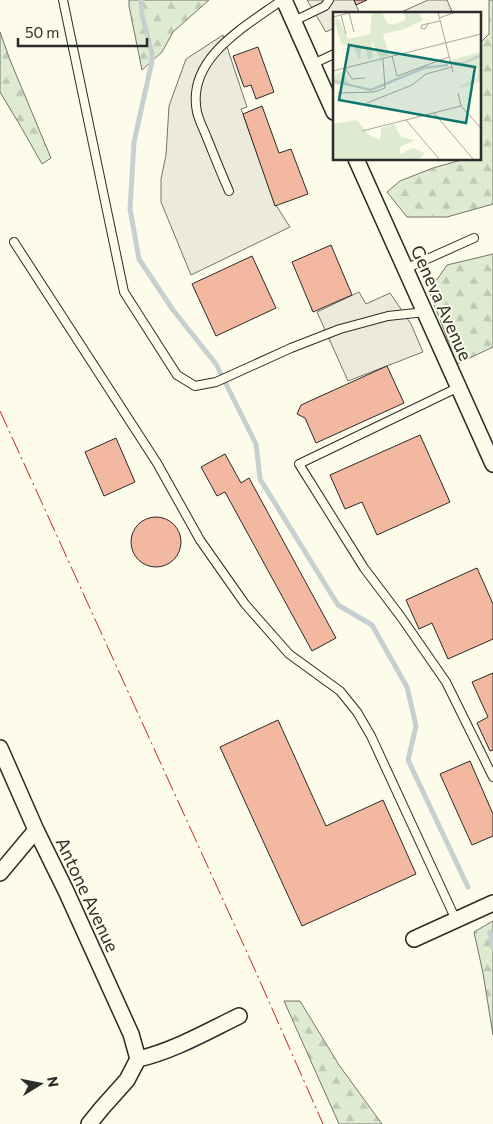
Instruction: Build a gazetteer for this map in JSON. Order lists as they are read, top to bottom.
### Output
{
  "streets": {
    "street": ["Geneva Avenue", "Antone Avenue"]
  },
  "scale_bar": "50 m",
  "north": "right"
}
